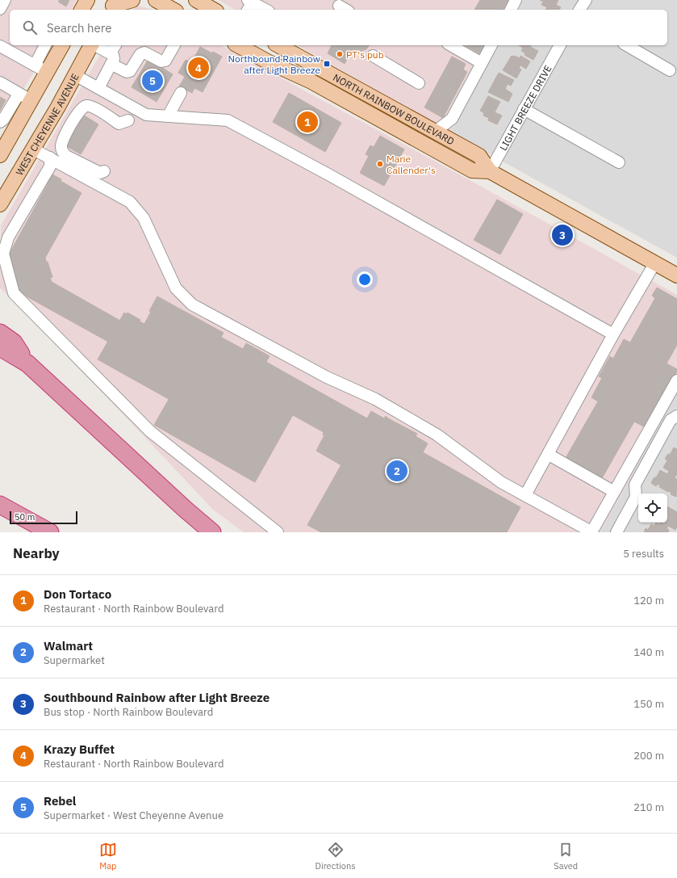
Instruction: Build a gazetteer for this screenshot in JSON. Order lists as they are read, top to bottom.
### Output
{
  "streets": {
    "main road": ["NORTH RAINBOW BOULEVARD", "WEST CHEYENNE AVENUE"],
    "street": ["LIGHT BREEZE DRIVE"]
  },
  "crossings": [
    ["LIGHT BREEZE DRIVE", "NORTH RAINBOW BOULEVARD"]
  ],
  "places": {
    "other": ["PT's pub", "Marie Callender's"],
    "transit": ["Northbound Rainbow after Light Breeze"]
  },
  "scale_bar": "50 m",
  "page": {
    "search": "Search here",
    "pins": [
      "4",
      "5",
      "1",
      "3",
      "2"
    ],
    "scale": "50 m",
    "heading": ["Nearby", "5 results"],
    "list": [
      {
        "mark": "1",
        "name": "Don Tortaco",
        "note": "Restaurant · North Rainbow Boulevard",
        "value": "120 m"
      },
      {
        "mark": "2",
        "name": "Walmart",
        "note": "Supermarket",
        "value": "140 m"
      },
      {
        "mark": "3",
        "name": "Southbound Rainbow after Light Breeze",
        "note": "Bus stop · North Rainbow Boulevard",
        "value": "150 m"
      },
      {
        "mark": "4",
        "name": "Krazy Buffet",
        "note": "Restaurant · North Rainbow Boulevard",
        "value": "200 m"
      },
      {
        "mark": "5",
        "name": "Rebel",
        "note": "Supermarket · West Cheyenne Avenue",
        "value": "210 m"
      }
    ],
    "nav": ["Map", "Directions", "Saved"]
  }
}
